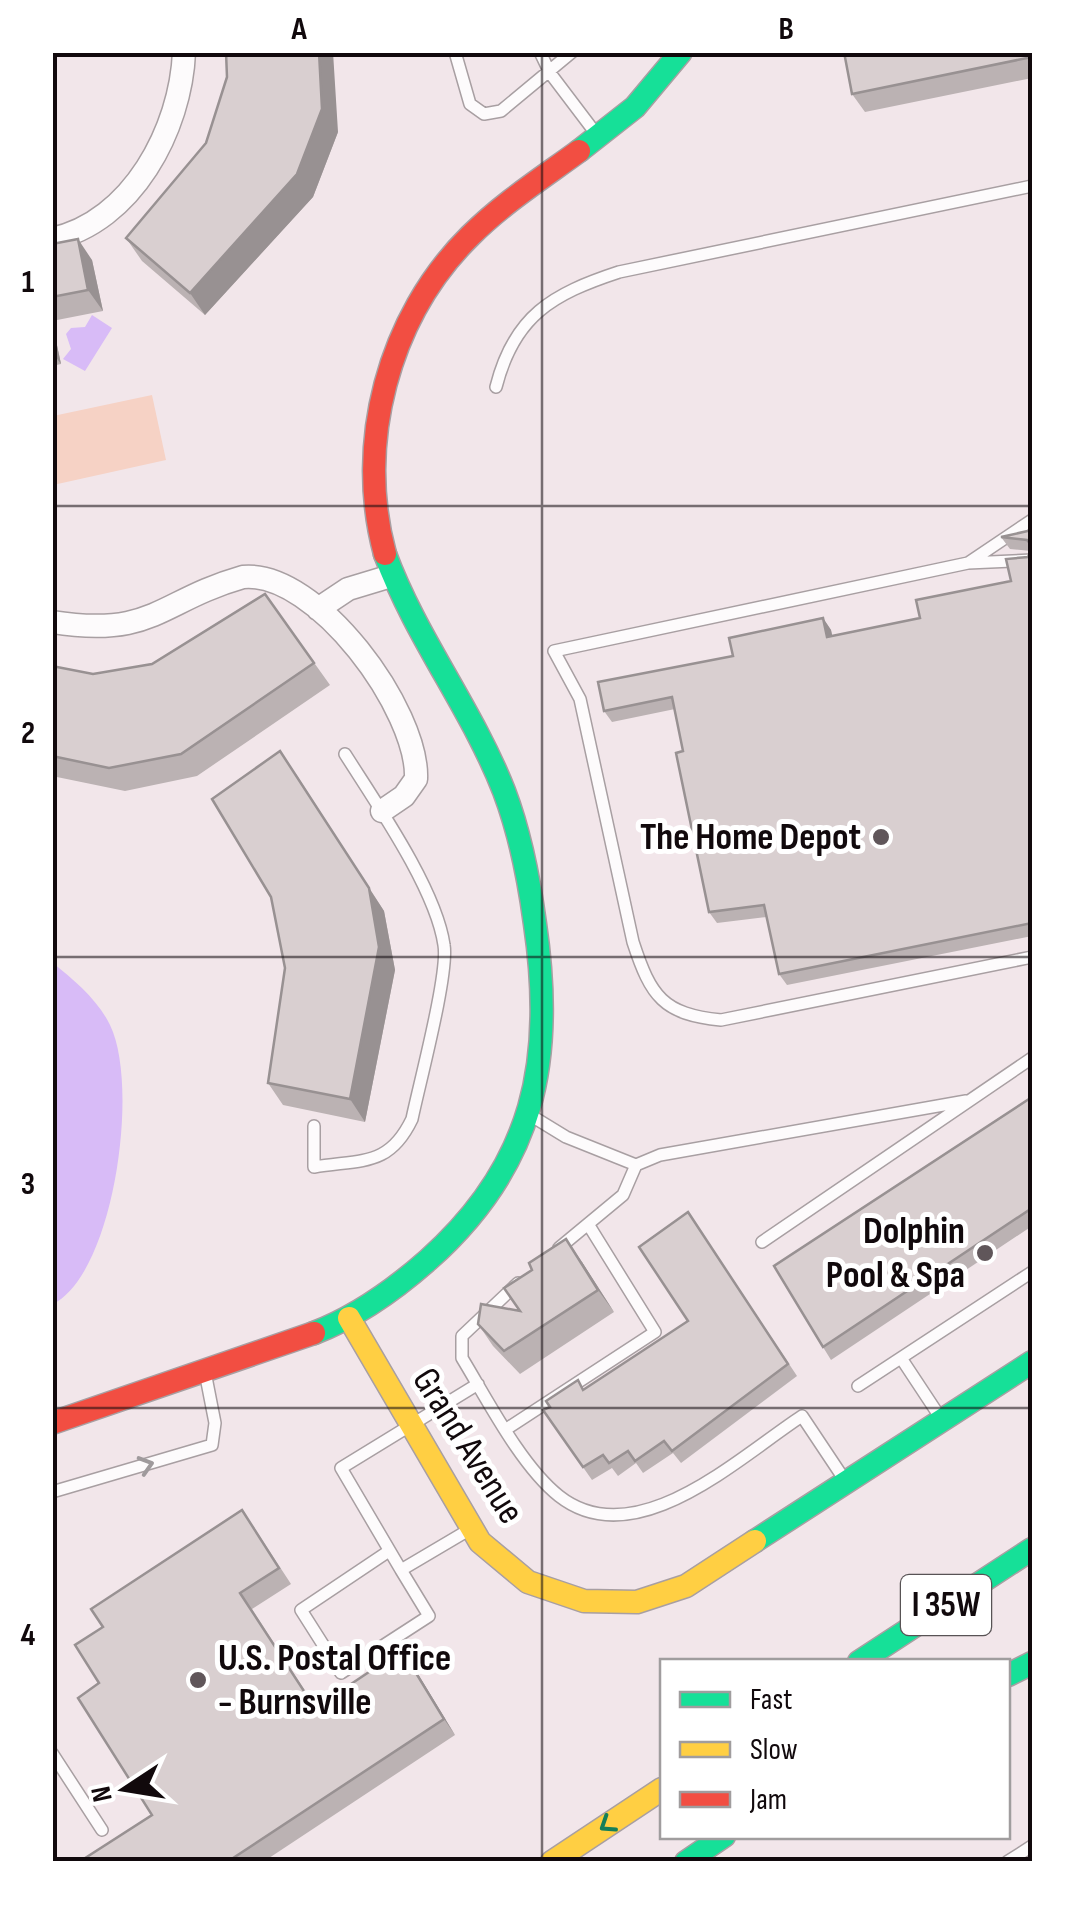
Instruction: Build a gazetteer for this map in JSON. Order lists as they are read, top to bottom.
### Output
{
  "streets": {
    "main road": ["Grand Avenue", "I 35W"]
  },
  "places": ["The Home Depot", "Dolphin Pool & Spa", "U.S. Postal Office - Burnsville"],
  "legend": ["Fast", "Slow", "Jam"],
  "north": "left",
  "grid": {
    "columns": ["A", "B"],
    "rows": [
      "1",
      "2",
      "3",
      "4"
    ]
  }
}
